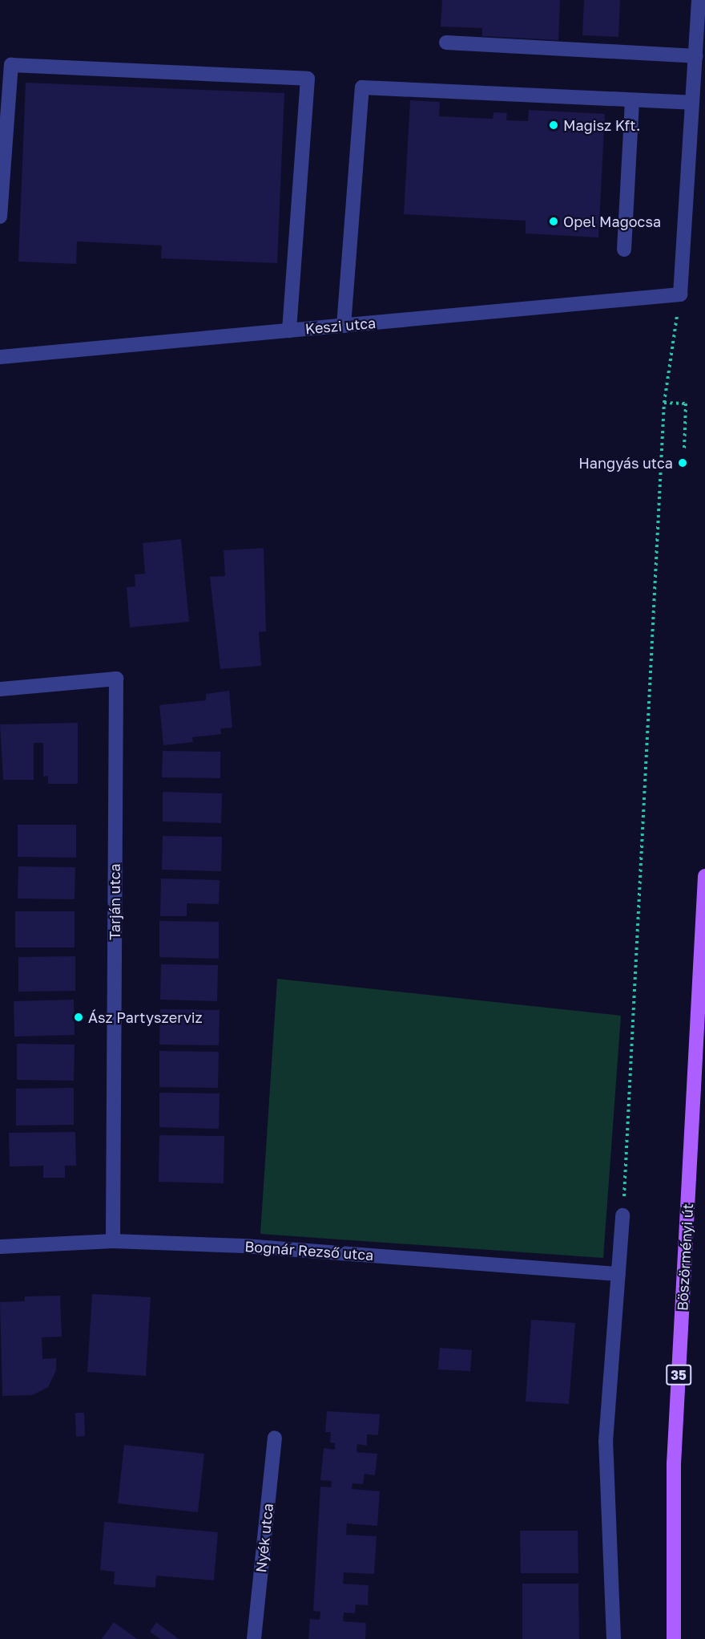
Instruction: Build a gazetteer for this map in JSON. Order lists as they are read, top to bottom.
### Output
{
  "streets": {
    "main road": ["Böszörményi út", "35"],
    "street": [
      "Keszi utca",
      "Tarján utca",
      "Bognár Rezső utca",
      "Nyék utca"
    ]
  },
  "crossings": [
    ["Tarján utca", "Bognár Rezső utca"]
  ],
  "places": [
    "Magisz Kft.",
    "Opel Magocsa",
    "Hangyás utca",
    "Ász Partyszerviz"
  ]
}
